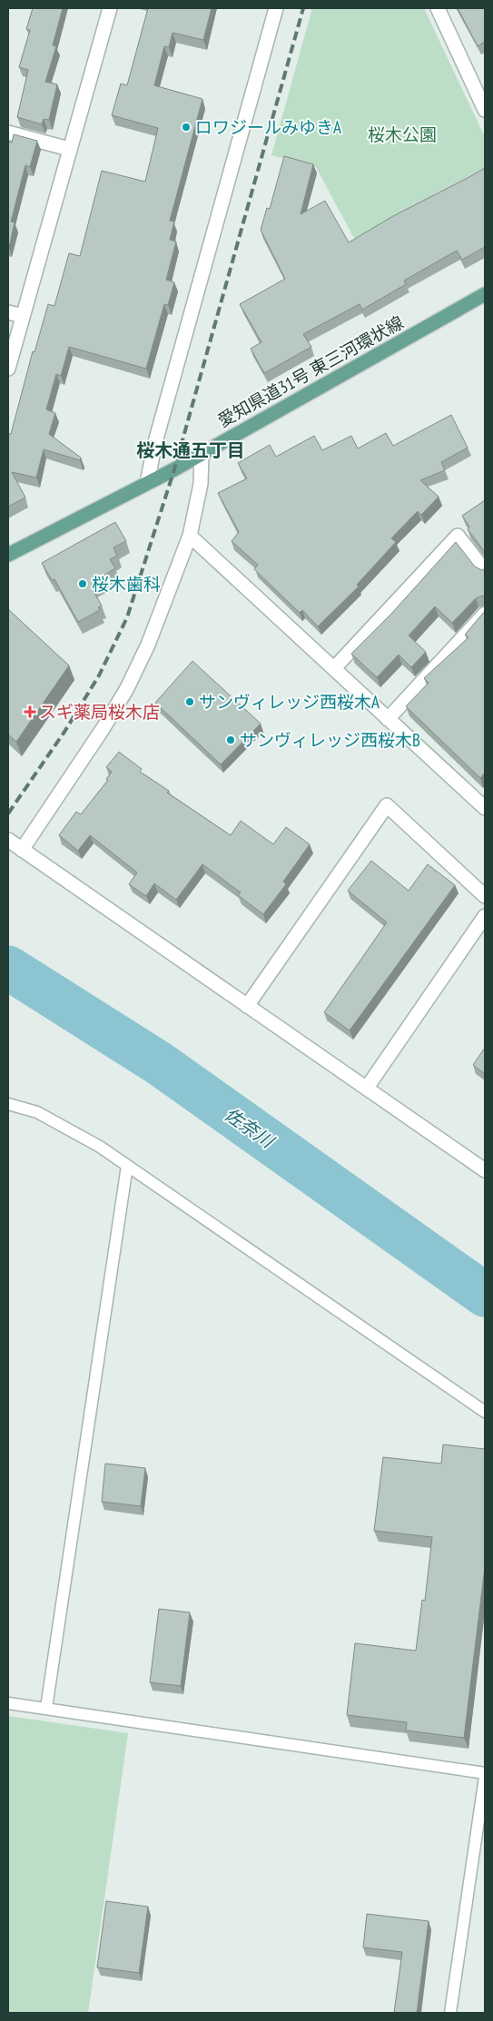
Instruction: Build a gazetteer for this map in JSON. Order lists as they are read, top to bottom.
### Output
{
  "streets": {
    "main road": ["愛知県道31号 東三河環状線"]
  },
  "districts": ["桜木通五丁目"],
  "water": ["佐奈川"],
  "parks": ["桜木公園"],
  "places": {
    "other": [
      "ロワジールみゆきA",
      "桜木歯科",
      "サンヴィレッジ西桜木A",
      "サンヴィレッジ西桜木B"
    ],
    "health": ["スギ薬局桜木店"]
  }
}
